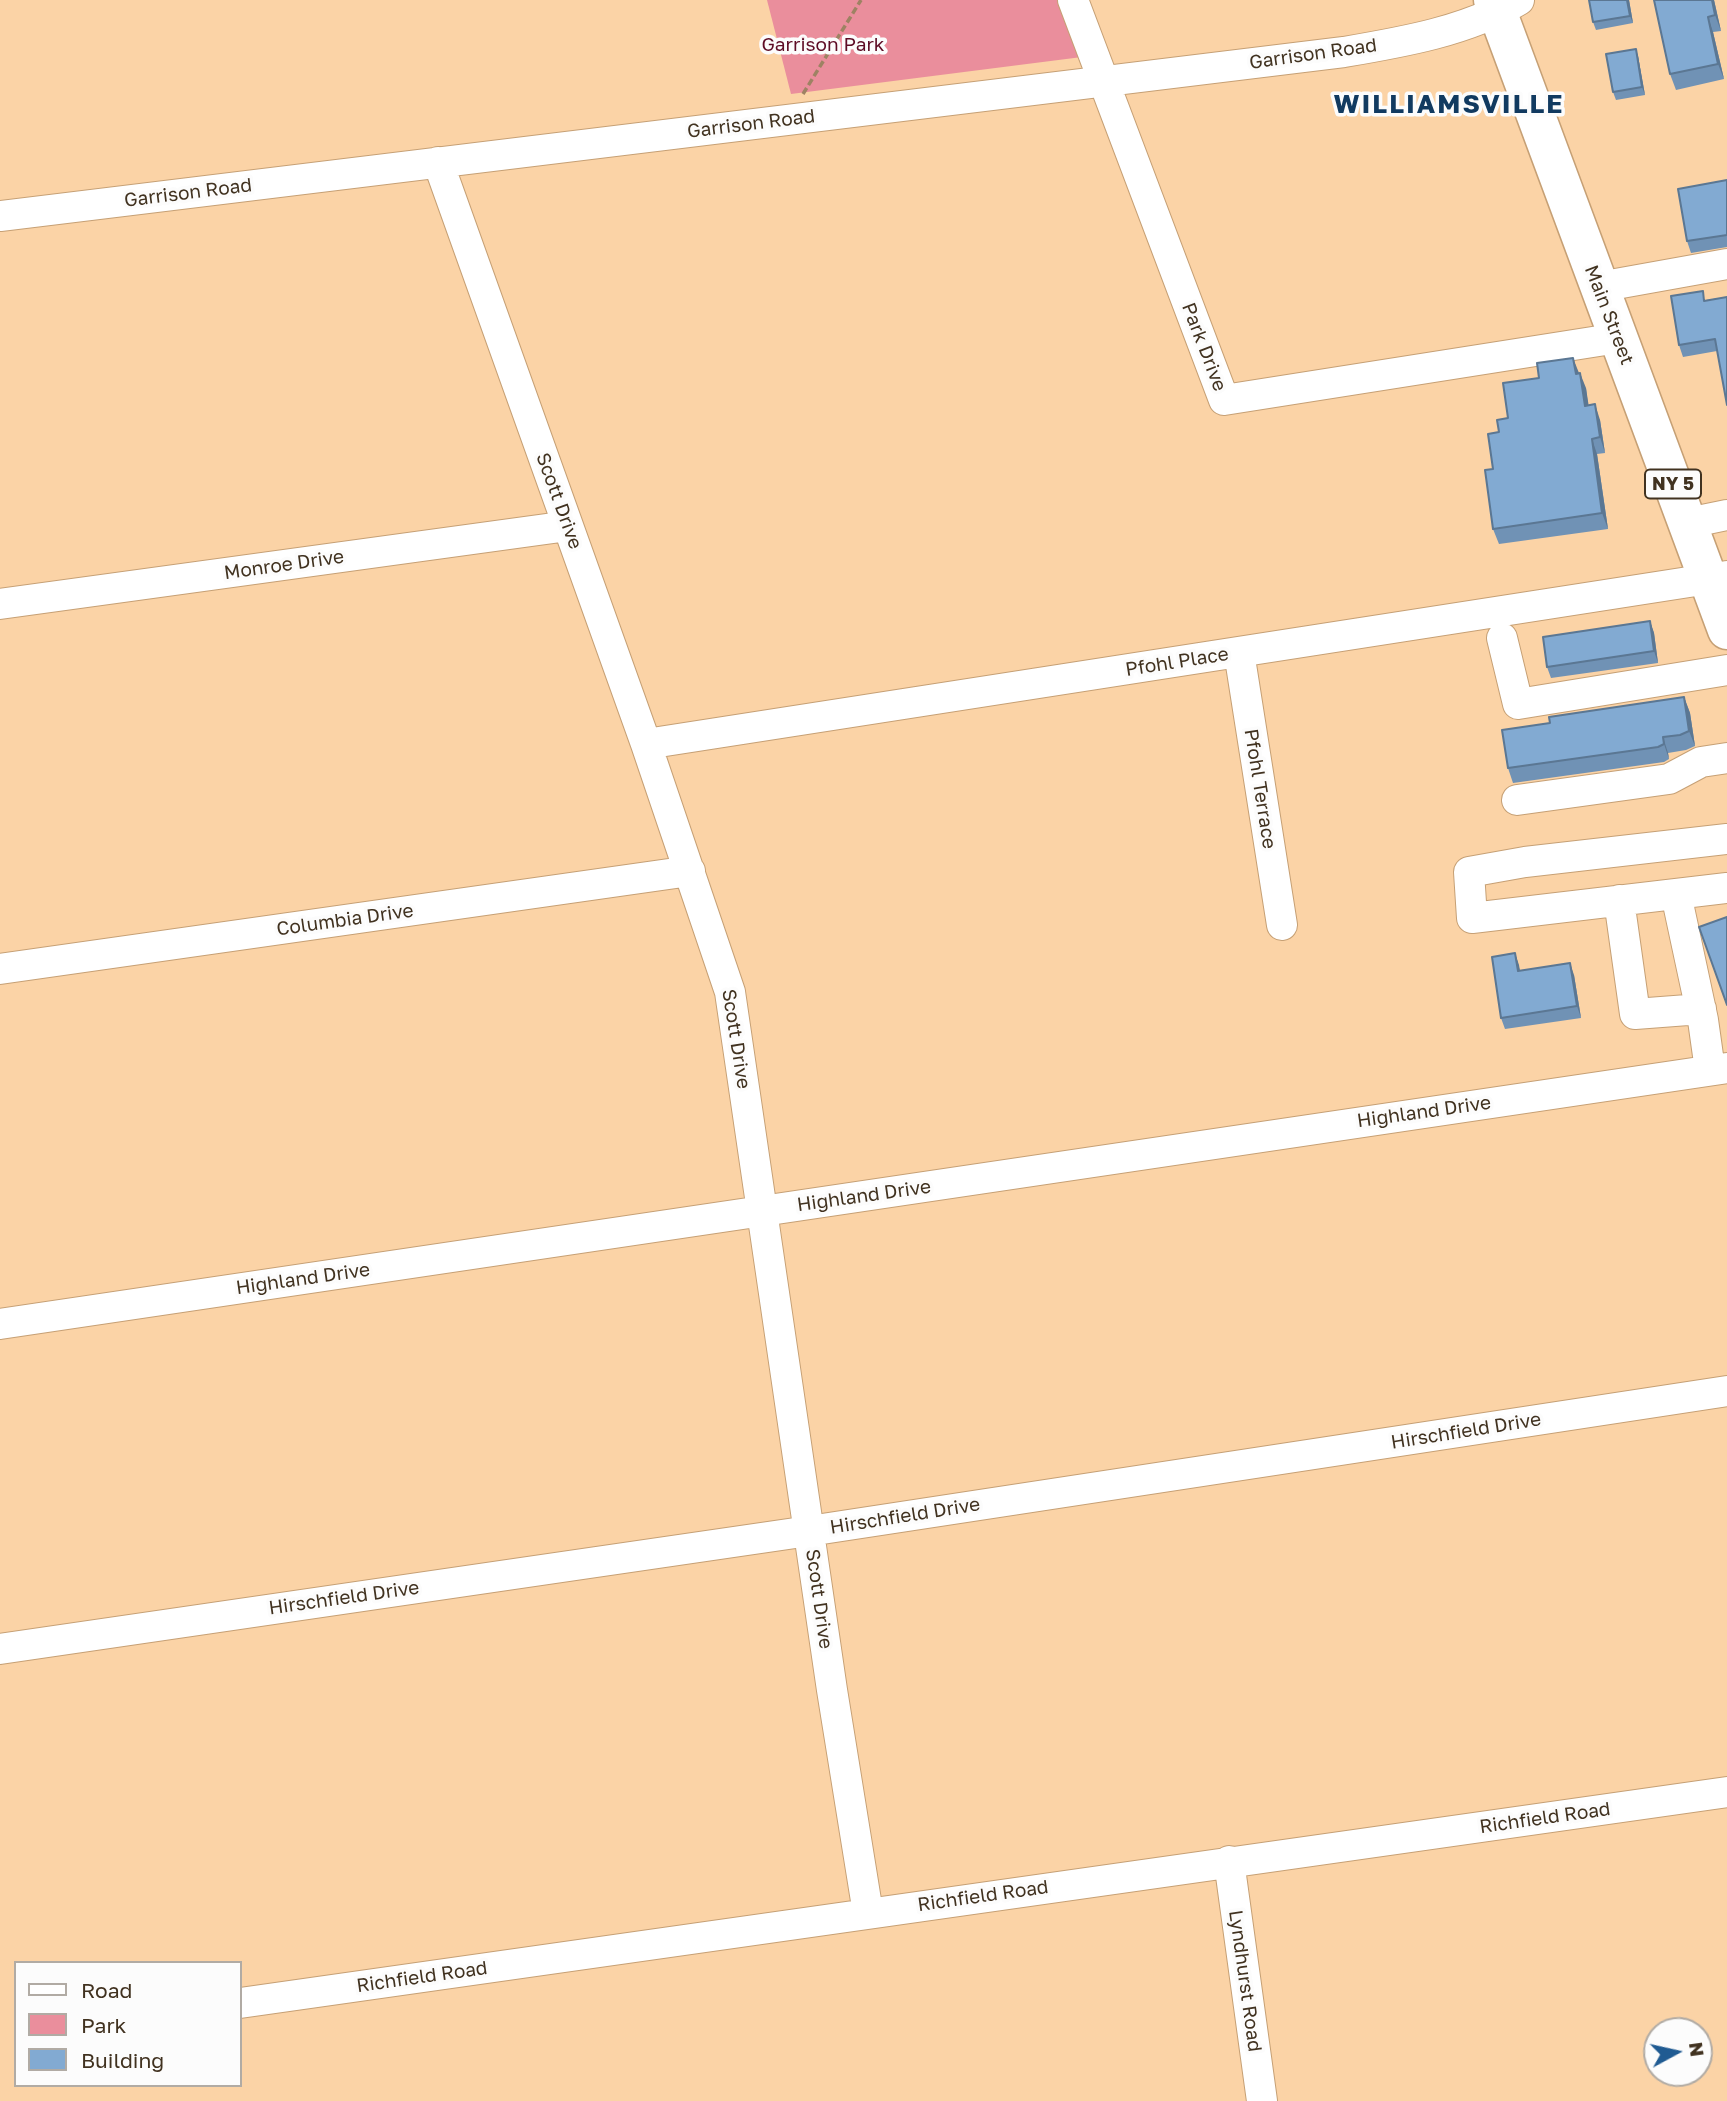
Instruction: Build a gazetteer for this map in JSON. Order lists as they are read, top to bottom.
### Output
{
  "streets": {
    "main road": ["Main Street", "NY 5"],
    "street": [
      "Garrison Road",
      "Park Drive",
      "Scott Drive",
      "Monroe Drive",
      "Pfohl Place",
      "Pfohl Terrace",
      "Columbia Drive",
      "Highland Drive",
      "Hirschfield Drive",
      "Richfield Road",
      "Lyndhurst Road"
    ]
  },
  "crossings": [
    ["Garrison Road", "Main Street"],
    ["Garrison Road", "Park Drive"],
    ["Garrison Road", "Scott Drive"],
    ["Main Street", "Park Drive"],
    ["Main Street", "Pfohl Place"],
    ["Scott Drive", "Monroe Drive"],
    ["Scott Drive", "Pfohl Place"],
    ["Scott Drive", "Columbia Drive"],
    ["Scott Drive", "Highland Drive"],
    ["Scott Drive", "Hirschfield Drive"],
    ["Scott Drive", "Richfield Road"],
    ["Pfohl Place", "Pfohl Terrace"],
    ["Richfield Road", "Lyndhurst Road"]
  ],
  "districts": ["WILLIAMSVILLE"],
  "parks": ["Garrison Park"],
  "legend": ["Road", "Park", "Building"],
  "north": "right"
}
